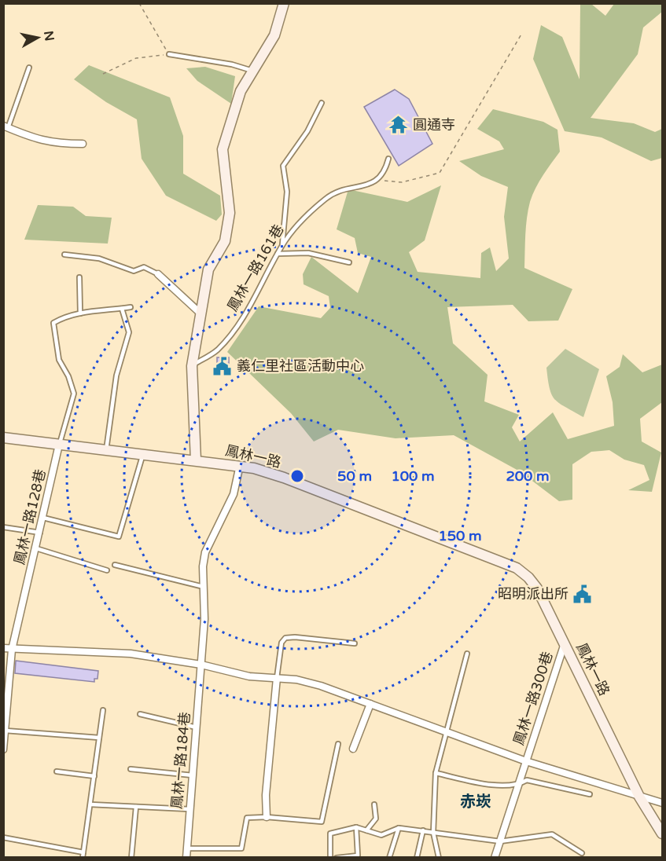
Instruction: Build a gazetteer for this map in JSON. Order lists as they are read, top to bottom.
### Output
{
  "streets": {
    "street": [
      "鳳林一路",
      "鳳林一路128巷",
      "鳳林一路300巷",
      "鳳林一路184巷"
    ],
    "lane": ["鳳林一路161巷"]
  },
  "crossings": [
    ["鳳林一路", "鳳林一路128巷"],
    ["鳳林一路", "鳳林一路300巷"],
    ["鳳林一路", "鳳林一路184巷"]
  ],
  "districts": ["赤崁"],
  "places": {
    "temple": ["圓通寺"],
    "public building": ["義仁里社區活動中心", "昭明派出所"]
  },
  "north": "right",
  "rings": [
    "50 m",
    "100 m",
    "200 m",
    "150 m"
  ]
}
